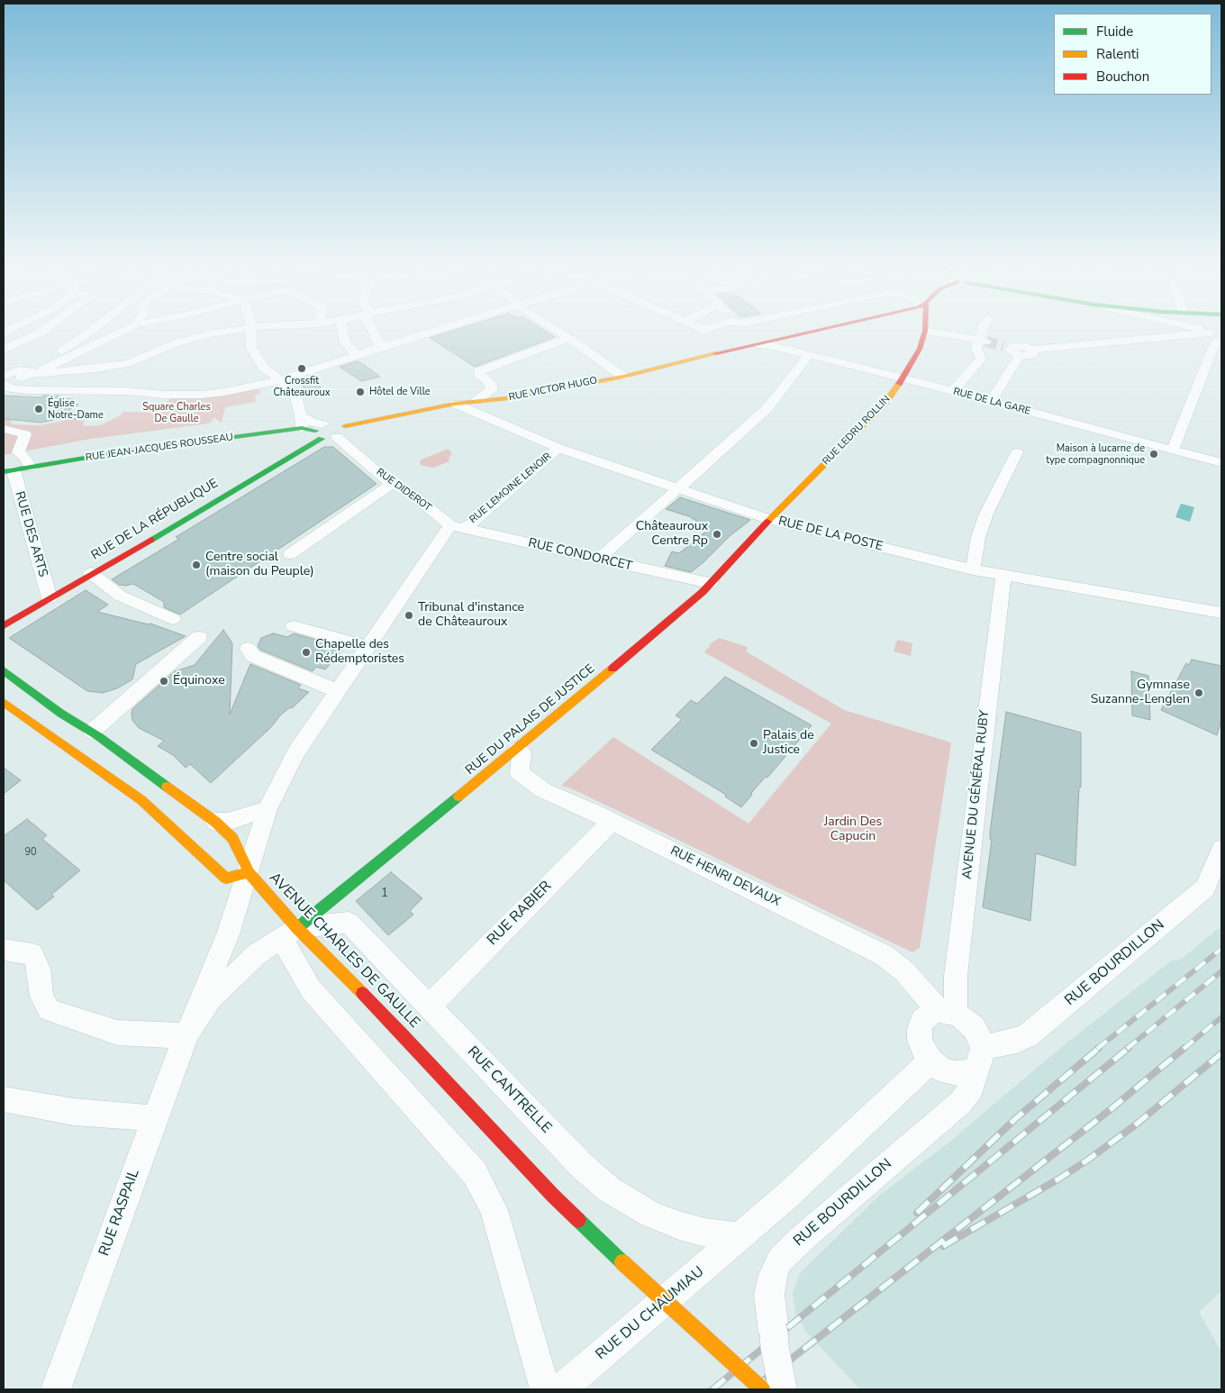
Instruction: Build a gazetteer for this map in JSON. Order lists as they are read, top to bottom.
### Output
{
  "streets": {
    "main road": [
      "RUE VICTOR HUGO",
      "RUE LEDRU ROLLIN",
      "RUE JEAN-JACQUES ROUSSEAU",
      "RUE DE LA RÉPUBLIQUE",
      "RUE DU PALAIS DE JUSTICE",
      "AVENUE CHARLES DE GAULLE"
    ],
    "street": [
      "RUE DE LA GARE",
      "RUE LEMOINE LENOIR",
      "RUE DIDEROT",
      "RUE DES ARTS",
      "RUE DE LA POSTE",
      "RUE CONDORCET",
      "AVENUE DU GÉNÉRAL RUBY",
      "RUE HENRI DEVAUX",
      "RUE RABIER",
      "RUE BOURDILLON",
      "RUE CANTRELLE",
      "RUE RASPAIL",
      "RUE DU CHAUMIAU"
    ]
  },
  "crossings": [
    ["RUE VICTOR HUGO", "RUE DE LA GARE"],
    ["RUE VICTOR HUGO", "RUE DE LA RÉPUBLIQUE"],
    ["RUE VICTOR HUGO", "RUE DE LA POSTE"],
    ["RUE DE LA GARE", "RUE LEDRU ROLLIN"],
    ["RUE LEDRU ROLLIN", "RUE DE LA POSTE"],
    ["RUE LEDRU ROLLIN", "RUE DU PALAIS DE JUSTICE"],
    ["RUE JEAN-JACQUES ROUSSEAU", "RUE DES ARTS"],
    ["RUE LEMOINE LENOIR", "RUE DIDEROT"],
    ["RUE LEMOINE LENOIR", "RUE DE LA POSTE"],
    ["RUE LEMOINE LENOIR", "RUE CONDORCET"],
    ["RUE LEMOINE LENOIR", "RUE RASPAIL"],
    ["RUE DIDEROT", "RUE CONDORCET"],
    ["RUE DIDEROT", "RUE RASPAIL"],
    ["RUE DE LA RÉPUBLIQUE", "RUE DES ARTS"],
    ["RUE DE LA POSTE", "RUE DU PALAIS DE JUSTICE"],
    ["RUE DE LA POSTE", "AVENUE DU GÉNÉRAL RUBY"],
    ["RUE CONDORCET", "RUE DU PALAIS DE JUSTICE"],
    ["RUE CONDORCET", "RUE RASPAIL"],
    ["RUE DU PALAIS DE JUSTICE", "RUE HENRI DEVAUX"],
    ["RUE DU PALAIS DE JUSTICE", "AVENUE CHARLES DE GAULLE"],
    ["RUE DU PALAIS DE JUSTICE", "RUE CANTRELLE"],
    ["RUE DU PALAIS DE JUSTICE", "RUE RASPAIL"],
    ["AVENUE DU GÉNÉRAL RUBY", "RUE HENRI DEVAUX"],
    ["AVENUE DU GÉNÉRAL RUBY", "RUE BOURDILLON"],
    ["RUE HENRI DEVAUX", "RUE RABIER"],
    ["RUE HENRI DEVAUX", "RUE BOURDILLON"],
    ["RUE RABIER", "RUE CANTRELLE"],
    ["AVENUE CHARLES DE GAULLE", "RUE CANTRELLE"],
    ["AVENUE CHARLES DE GAULLE", "RUE RASPAIL"],
    ["RUE CANTRELLE", "RUE RASPAIL"],
    ["RUE CANTRELLE", "RUE DU CHAUMIAU"]
  ],
  "parks": ["Square Charles De Gaulle", "Jardin Des Capucin"],
  "places": [
    "Crossfit Châteauroux",
    "Hôtel de Ville",
    "Église Notre-Dame",
    "Maison à lucarne de type compagnonnique",
    "Châteauroux Centre Rp",
    "Centre social (maison du Peuple)",
    "Tribunal d'instance de Châteauroux",
    "Chapelle des Rédemptoristes",
    "Équinoxe",
    "Gymnase Suzanne-Lenglen",
    "Palais de Justice"
  ],
  "house_numbers": ["90", "1"],
  "legend": ["Fluide", "Ralenti", "Bouchon"]
}
